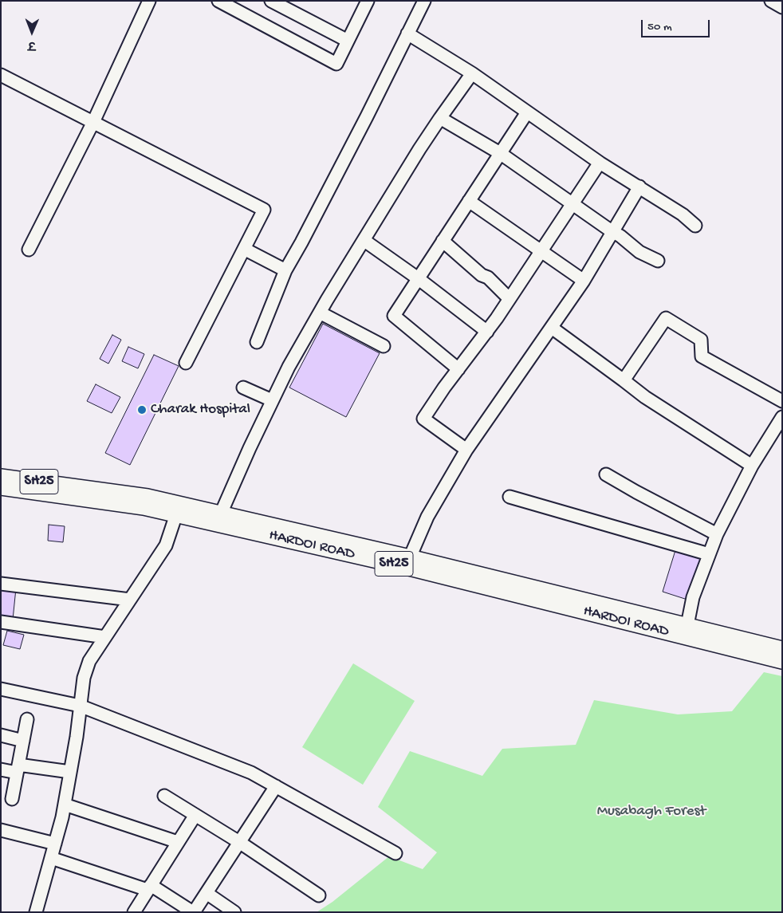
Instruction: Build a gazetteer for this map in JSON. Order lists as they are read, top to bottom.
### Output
{
  "streets": {
    "main road": ["SH25", "HARDOI ROAD"]
  },
  "parks": ["Musabagh Forest"],
  "places": ["Charak Hospital"],
  "scale_bar": "50 m",
  "north": "bottom"
}
